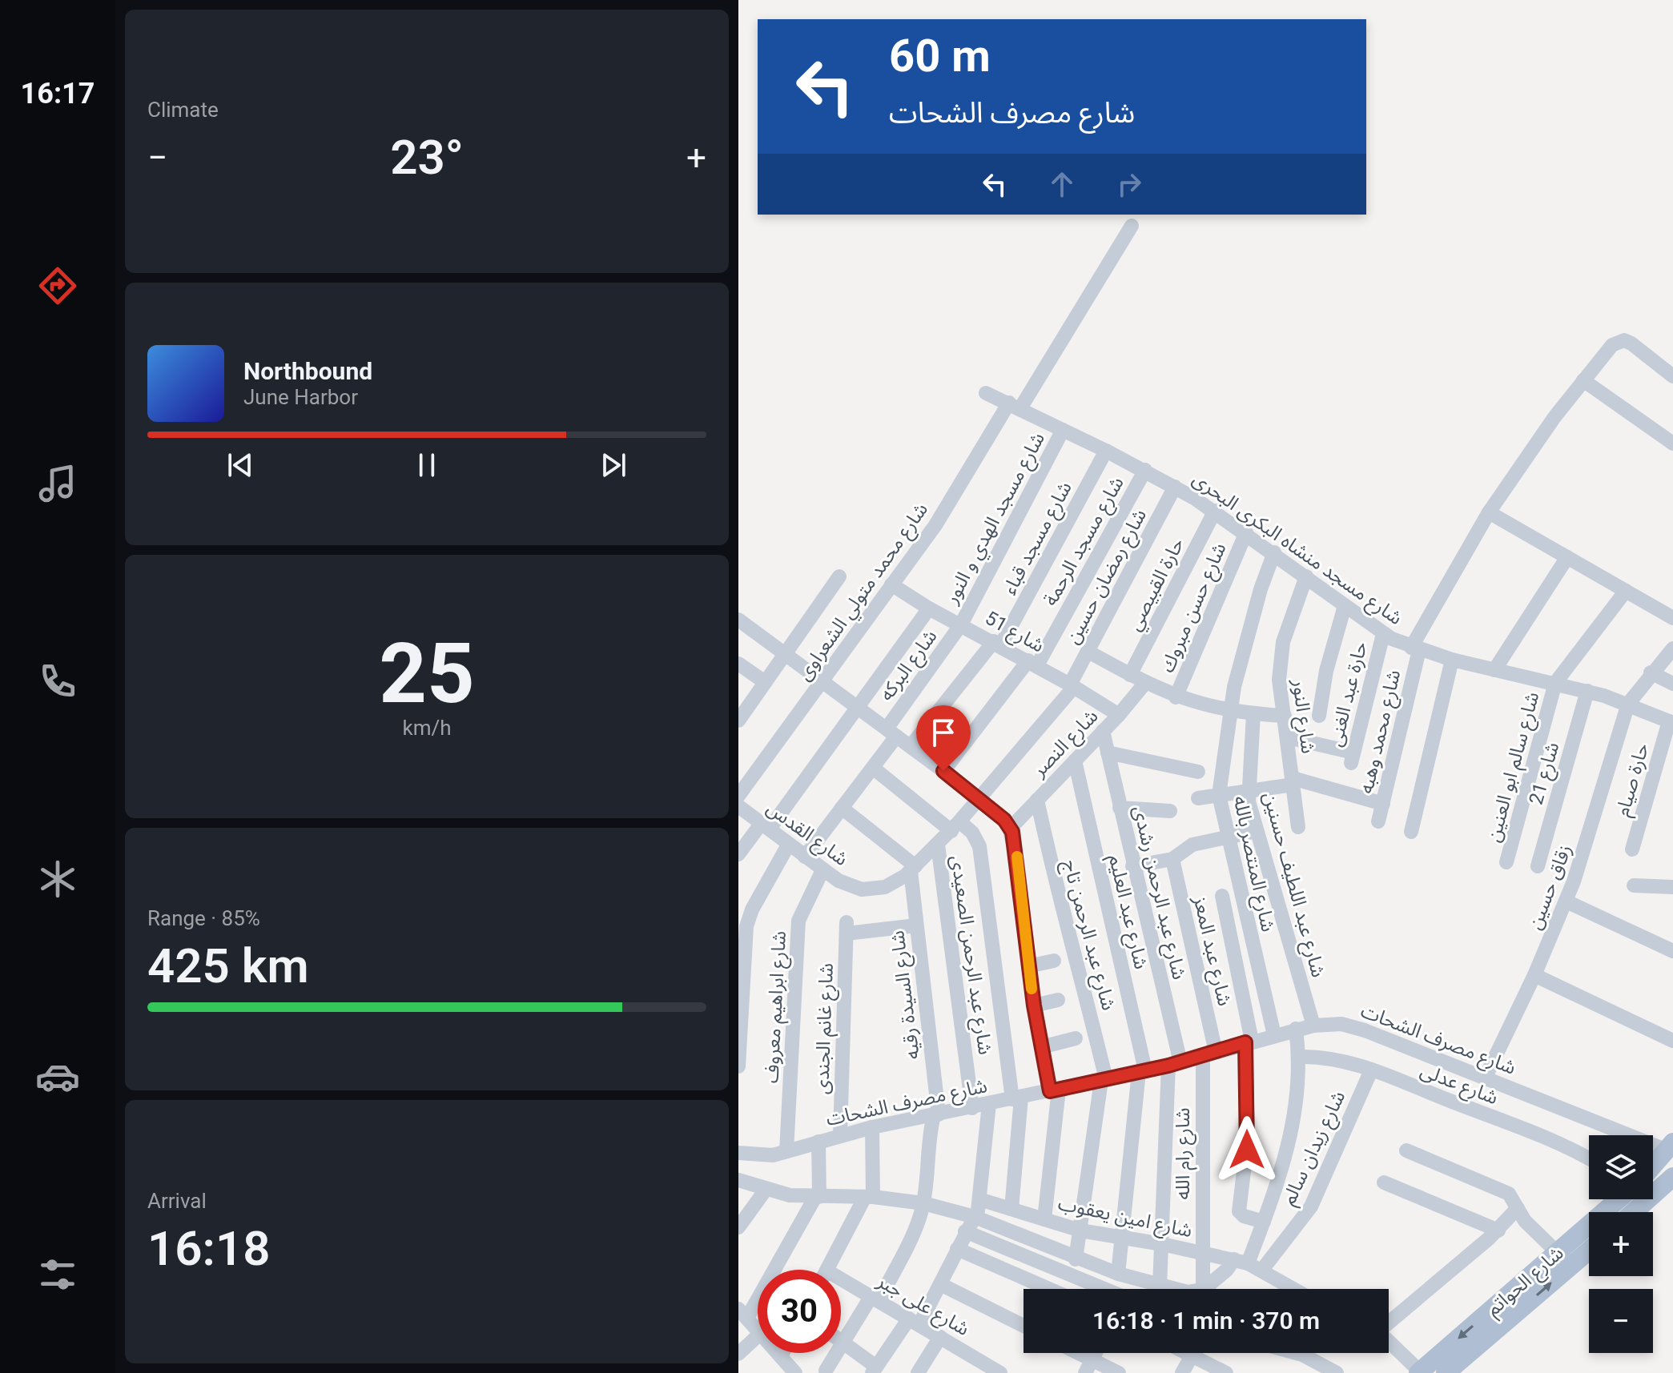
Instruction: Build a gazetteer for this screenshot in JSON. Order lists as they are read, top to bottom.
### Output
{
  "streets": {
    "main road": ["شارع الحواتم"],
    "street": [
      "شارع مسجد الهدي و النور",
      "شارع مسجد قباء",
      "شارع مسجد الرحمة",
      "شارع مسجد منشاه البكرى البحرى",
      "شارع رمضان حسين",
      "حارة القبيصي",
      "شارع محمد متولي الشعراوى",
      "شارع حسن مبروك",
      "شارع 51",
      "شارع البركه",
      "حارة عبد الغنى",
      "شارع النور",
      "شارع محمد وهبه",
      "شارع النصر",
      "شارع سالم ابو العنين",
      "شارع 21",
      "حارة صيام",
      "شارع القدس",
      "شارع المنتصر بالله",
      "شارع عبد اللطيف حسنين",
      "زقاق حسين",
      "شارع عبد الرحمن رشدى",
      "شارع عبد العليم",
      "شارع عبد الرحمن تاج",
      "شارع عبد المعز",
      "شارع عبد الرحمن الصعيدى",
      "شارع السيدة رقيه",
      "شارع ابراهيم معروف",
      "شارع غانم الجندى",
      "شارع مصرف الشحات",
      "شارع عدلى",
      "شارع زيدان سالم",
      "شارع رام الله",
      "شارع امين يعقوب",
      "شارع على جبر"
    ]
  },
  "crossings": [
    ["شارع مسجد الهدي و النور", "شارع مسجد منشاه البكرى البحرى"],
    ["شارع مسجد الهدي و النور", "شارع 51"],
    ["شارع مسجد الهدي و النور", "شارع البركه"],
    ["شارع مسجد قباء", "شارع مسجد منشاه البكرى البحرى"],
    ["شارع مسجد قباء", "شارع 51"],
    ["شارع مسجد الرحمة", "شارع مسجد منشاه البكرى البحرى"],
    ["شارع مسجد الرحمة", "شارع 51"],
    ["شارع مسجد منشاه البكرى البحرى", "شارع رمضان حسين"],
    ["شارع مسجد منشاه البكرى البحرى", "حارة القبيصي"],
    ["شارع مسجد منشاه البكرى البحرى", "شارع محمد متولي الشعراوى"],
    ["شارع مسجد منشاه البكرى البحرى", "شارع حسن مبروك"],
    ["شارع مسجد منشاه البكرى البحرى", "حارة عبد الغنى"],
    ["شارع مسجد منشاه البكرى البحرى", "شارع النور"],
    ["شارع مسجد منشاه البكرى البحرى", "شارع محمد وهبه"],
    ["شارع مسجد منشاه البكرى البحرى", "شارع سالم ابو العنين"],
    ["شارع مسجد منشاه البكرى البحرى", "شارع 21"],
    ["شارع مسجد منشاه البكرى البحرى", "حارة صيام"],
    ["شارع مسجد منشاه البكرى البحرى", "شارع المنتصر بالله"],
    ["شارع مسجد منشاه البكرى البحرى", "زقاق حسين"],
    ["شارع رمضان حسين", "شارع 51"],
    ["شارع رمضان حسين", "شارع القدس"],
    ["شارع محمد متولي الشعراوى", "شارع 51"],
    ["شارع 51", "شارع البركه"],
    ["شارع 51", "شارع النصر"],
    ["شارع 51", "شارع القدس"],
    ["شارع البركه", "شارع القدس"],
    ["حارة عبد الغنى", "شارع النور"],
    ["شارع النصر", "شارع عبد الرحمن رشدى"],
    ["شارع النصر", "شارع عبد العليم"],
    ["شارع النصر", "شارع عبد الرحمن تاج"],
    ["شارع القدس", "شارع عبد الرحمن الصعيدى"],
    ["شارع القدس", "شارع السيدة رقيه"],
    ["شارع القدس", "شارع ابراهيم معروف"],
    ["شارع المنتصر بالله", "شارع مصرف الشحات"],
    ["شارع عبد اللطيف حسنين", "شارع مصرف الشحات"],
    ["زقاق حسين", "شارع مصرف الشحات"],
    ["شارع عبد الرحمن رشدى", "شارع مصرف الشحات"],
    ["شارع عبد الرحمن رشدى", "شارع امين يعقوب"],
    ["شارع عبد العليم", "شارع مصرف الشحات"],
    ["شارع عبد العليم", "شارع امين يعقوب"],
    ["شارع عبد الرحمن تاج", "شارع مصرف الشحات"],
    ["شارع عبد المعز", "شارع مصرف الشحات"],
    ["شارع عبد المعز", "شارع رام الله"],
    ["شارع عبد الرحمن الصعيدى", "شارع مصرف الشحات"],
    ["شارع السيدة رقيه", "شارع غانم الجندى"],
    ["شارع السيدة رقيه", "شارع مصرف الشحات"],
    ["شارع السيدة رقيه", "شارع على جبر"],
    ["شارع ابراهيم معروف", "شارع مصرف الشحات"],
    ["شارع غانم الجندى", "شارع مصرف الشحات"],
    ["شارع مصرف الشحات", "شارع رام الله"],
    ["شارع عدلى", "شارع زيدان سالم"],
    ["شارع زيدان سالم", "شارع امين يعقوب"],
    ["شارع رام الله", "شارع امين يعقوب"]
  ],
  "page": {
    "tabs": "16:17",
    "tile": [
      "Climate",
      ["25", "km/h"],
      ["Range · 85%", "425 km"],
      ["Arrival", "16:18"]
    ],
    "turn": ["60 m", "شارع مصرف الشحات"],
    "heat": ["−", "23°", "+"],
    "song": ["Northbound", "June Harbor"],
    "map_buttons": ["+", "−"],
    "limit": "30",
    "trip": "16:18 · 1 min · 370 m"
  }
}
